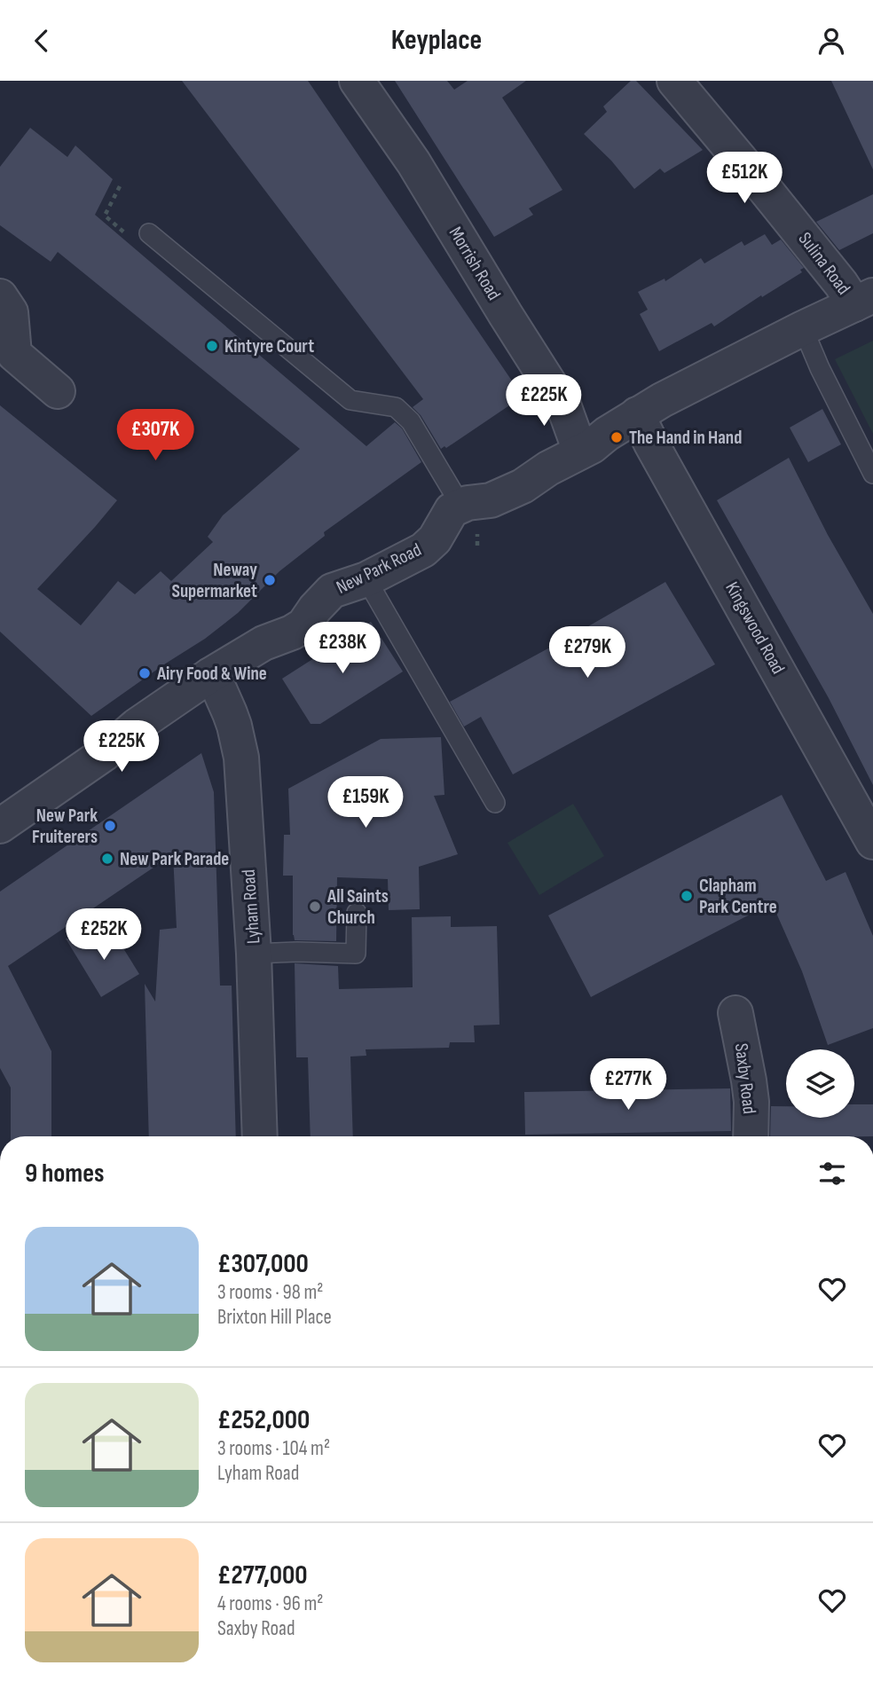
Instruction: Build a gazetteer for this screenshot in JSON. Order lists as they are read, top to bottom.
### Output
{
  "streets": {
    "street": [
      "Morrish Road",
      "Sulina Road",
      "New Park Road",
      "Kingswood Road",
      "Lyham Road",
      "Saxby Road"
    ]
  },
  "crossings": [
    ["New Park Road", "Lyham Road"]
  ],
  "places": [
    "Kintyre Court",
    "The Hand in Hand",
    "Neway Supermarket",
    "Airy Food & Wine",
    "New Park Fruiterers",
    "New Park Parade",
    "Clapham Park Centre",
    "All Saints Church"
  ],
  "page": {
    "header": "Keyplace",
    "price": [
      "£512K",
      "£225K",
      "£307K",
      "£238K",
      "£279K",
      "£225K",
      "£159K",
      "£252K",
      "£277K"
    ],
    "heading": "9 homes",
    "list": [
      {
        "name": "£307,000",
        "note": "3 rooms · 98 m² · Brixton Hill Place"
      },
      {
        "name": "£252,000",
        "note": "3 rooms · 104 m² · Lyham Road"
      },
      {
        "name": "£277,000",
        "note": "4 rooms · 96 m² · Saxby Road"
      }
    ]
  }
}
